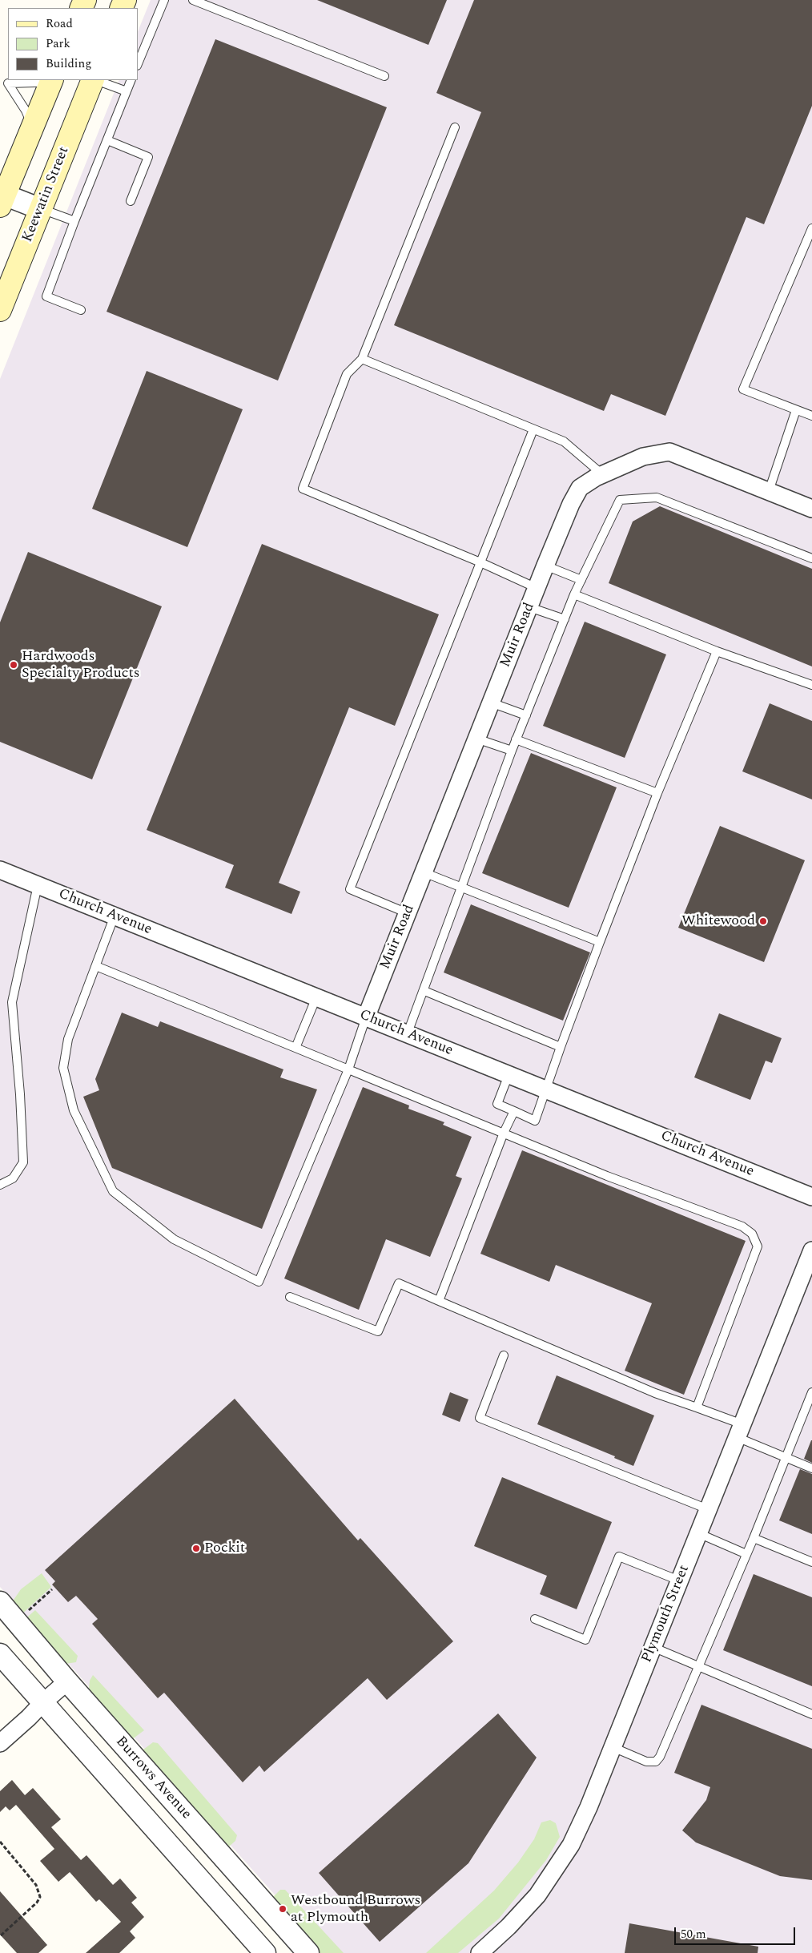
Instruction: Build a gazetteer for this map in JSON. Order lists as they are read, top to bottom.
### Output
{
  "streets": {
    "main road": ["Keewatin Street"],
    "street": [
      "Muir Road",
      "Church Avenue",
      "Plymouth Street",
      "Burrows Avenue"
    ]
  },
  "crossings": [
    ["Muir Road", "Church Avenue"]
  ],
  "places": [
    "Hardwoods Specialty Products",
    "Whitewood",
    "Pockit",
    "Westbound Burrows at Plymouth"
  ],
  "legend": ["Road", "Park", "Building"],
  "scale_bar": "50 m"
}
